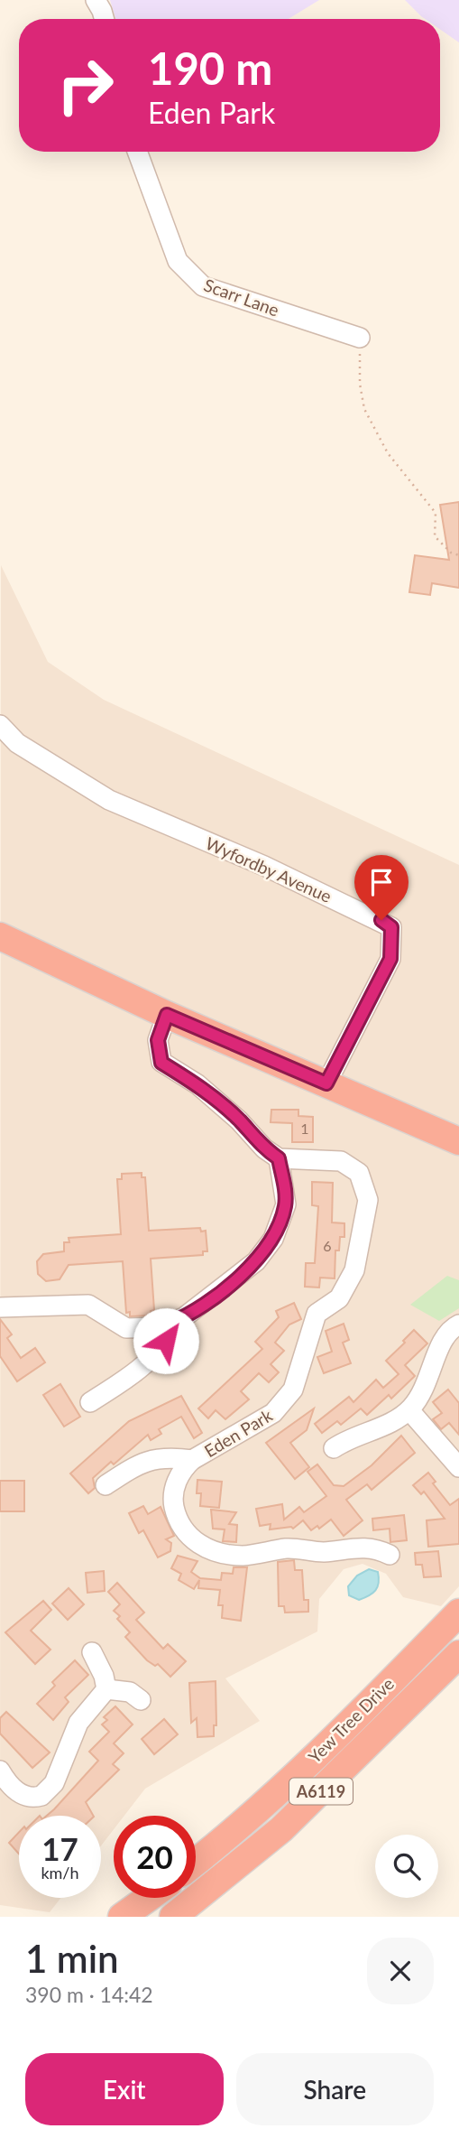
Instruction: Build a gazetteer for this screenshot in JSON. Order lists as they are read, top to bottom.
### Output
{
  "streets": {
    "highway": ["Yew Tree Drive", "A6119"],
    "street": ["Scarr Lane", "Wyfordby Avenue", "Eden Park"]
  },
  "house_numbers": ["1", "6"],
  "page": {
    "turn": ["190 m", "Eden Park"],
    "speed": "17 km/h",
    "limit": "20",
    "heading": ["1 min", "390 m · 14:42"],
    "buttons": ["Exit", "Share"]
  }
}
